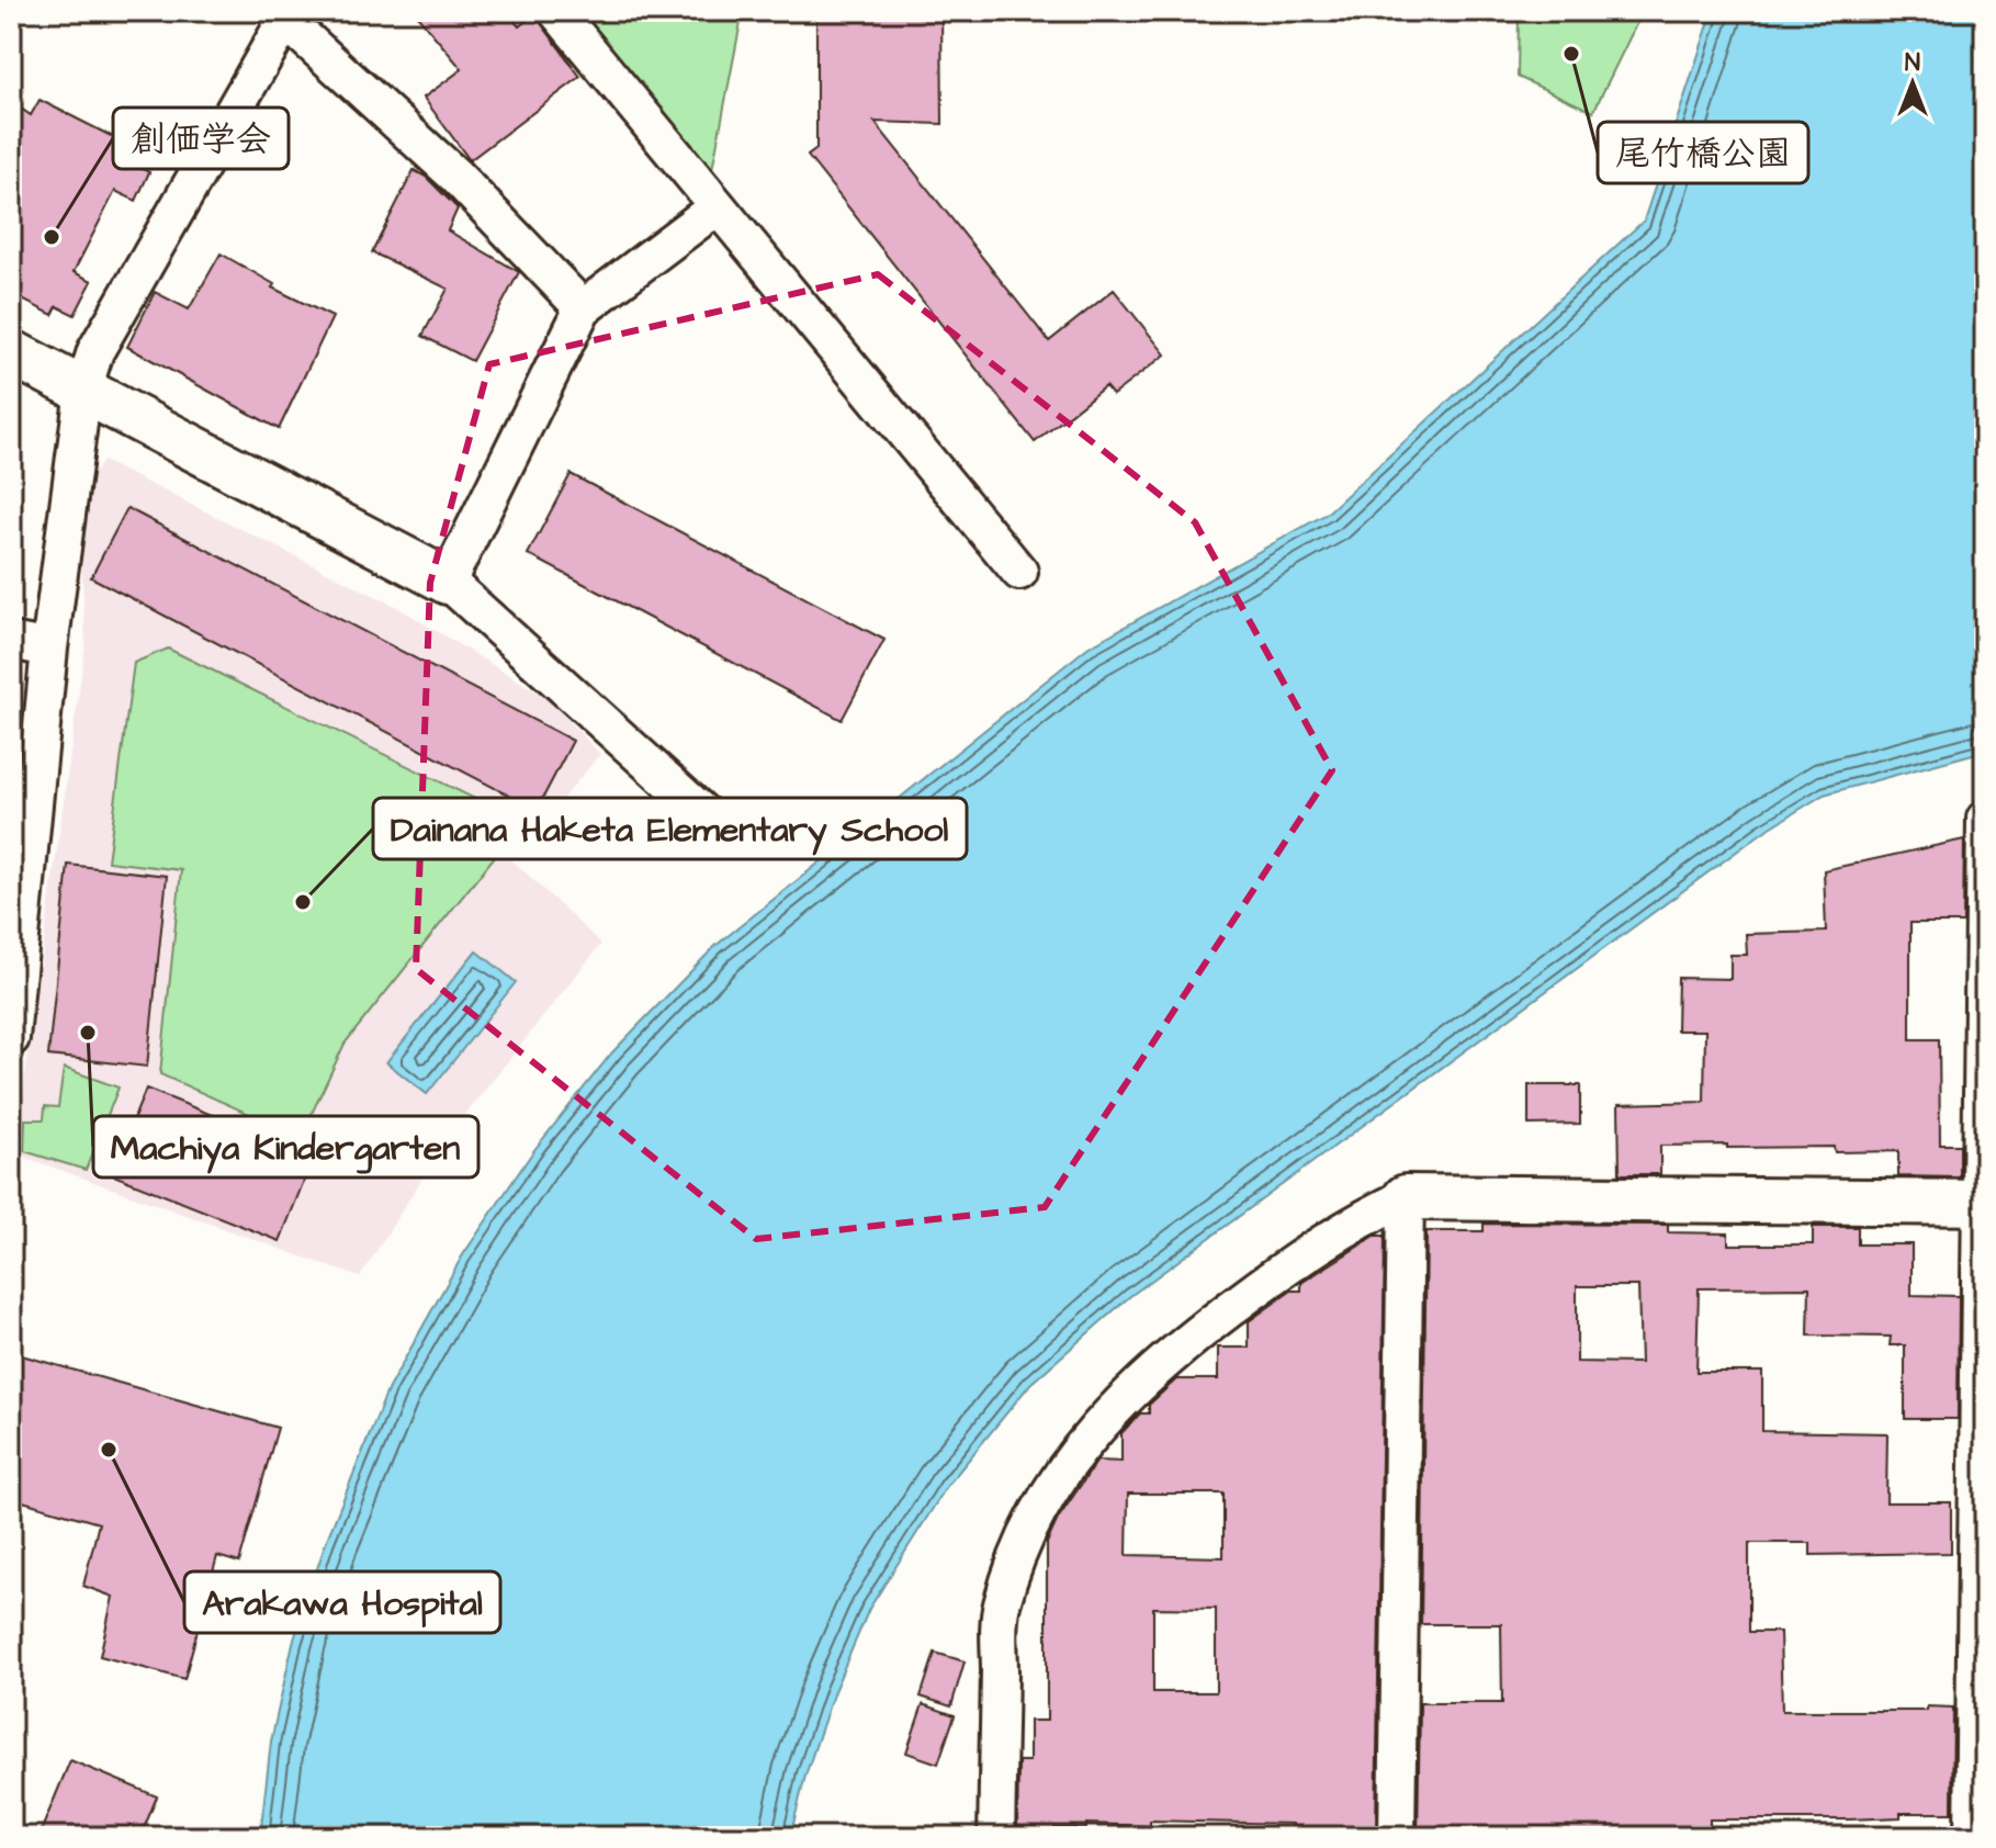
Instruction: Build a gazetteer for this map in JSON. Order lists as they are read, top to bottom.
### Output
{
  "places": [
    "尾竹橋公園",
    "創価学会",
    "Dainana Haketa Elementary School",
    "Machiya Kindergarten",
    "Arakawa Hospital"
  ],
  "north": "top"
}
